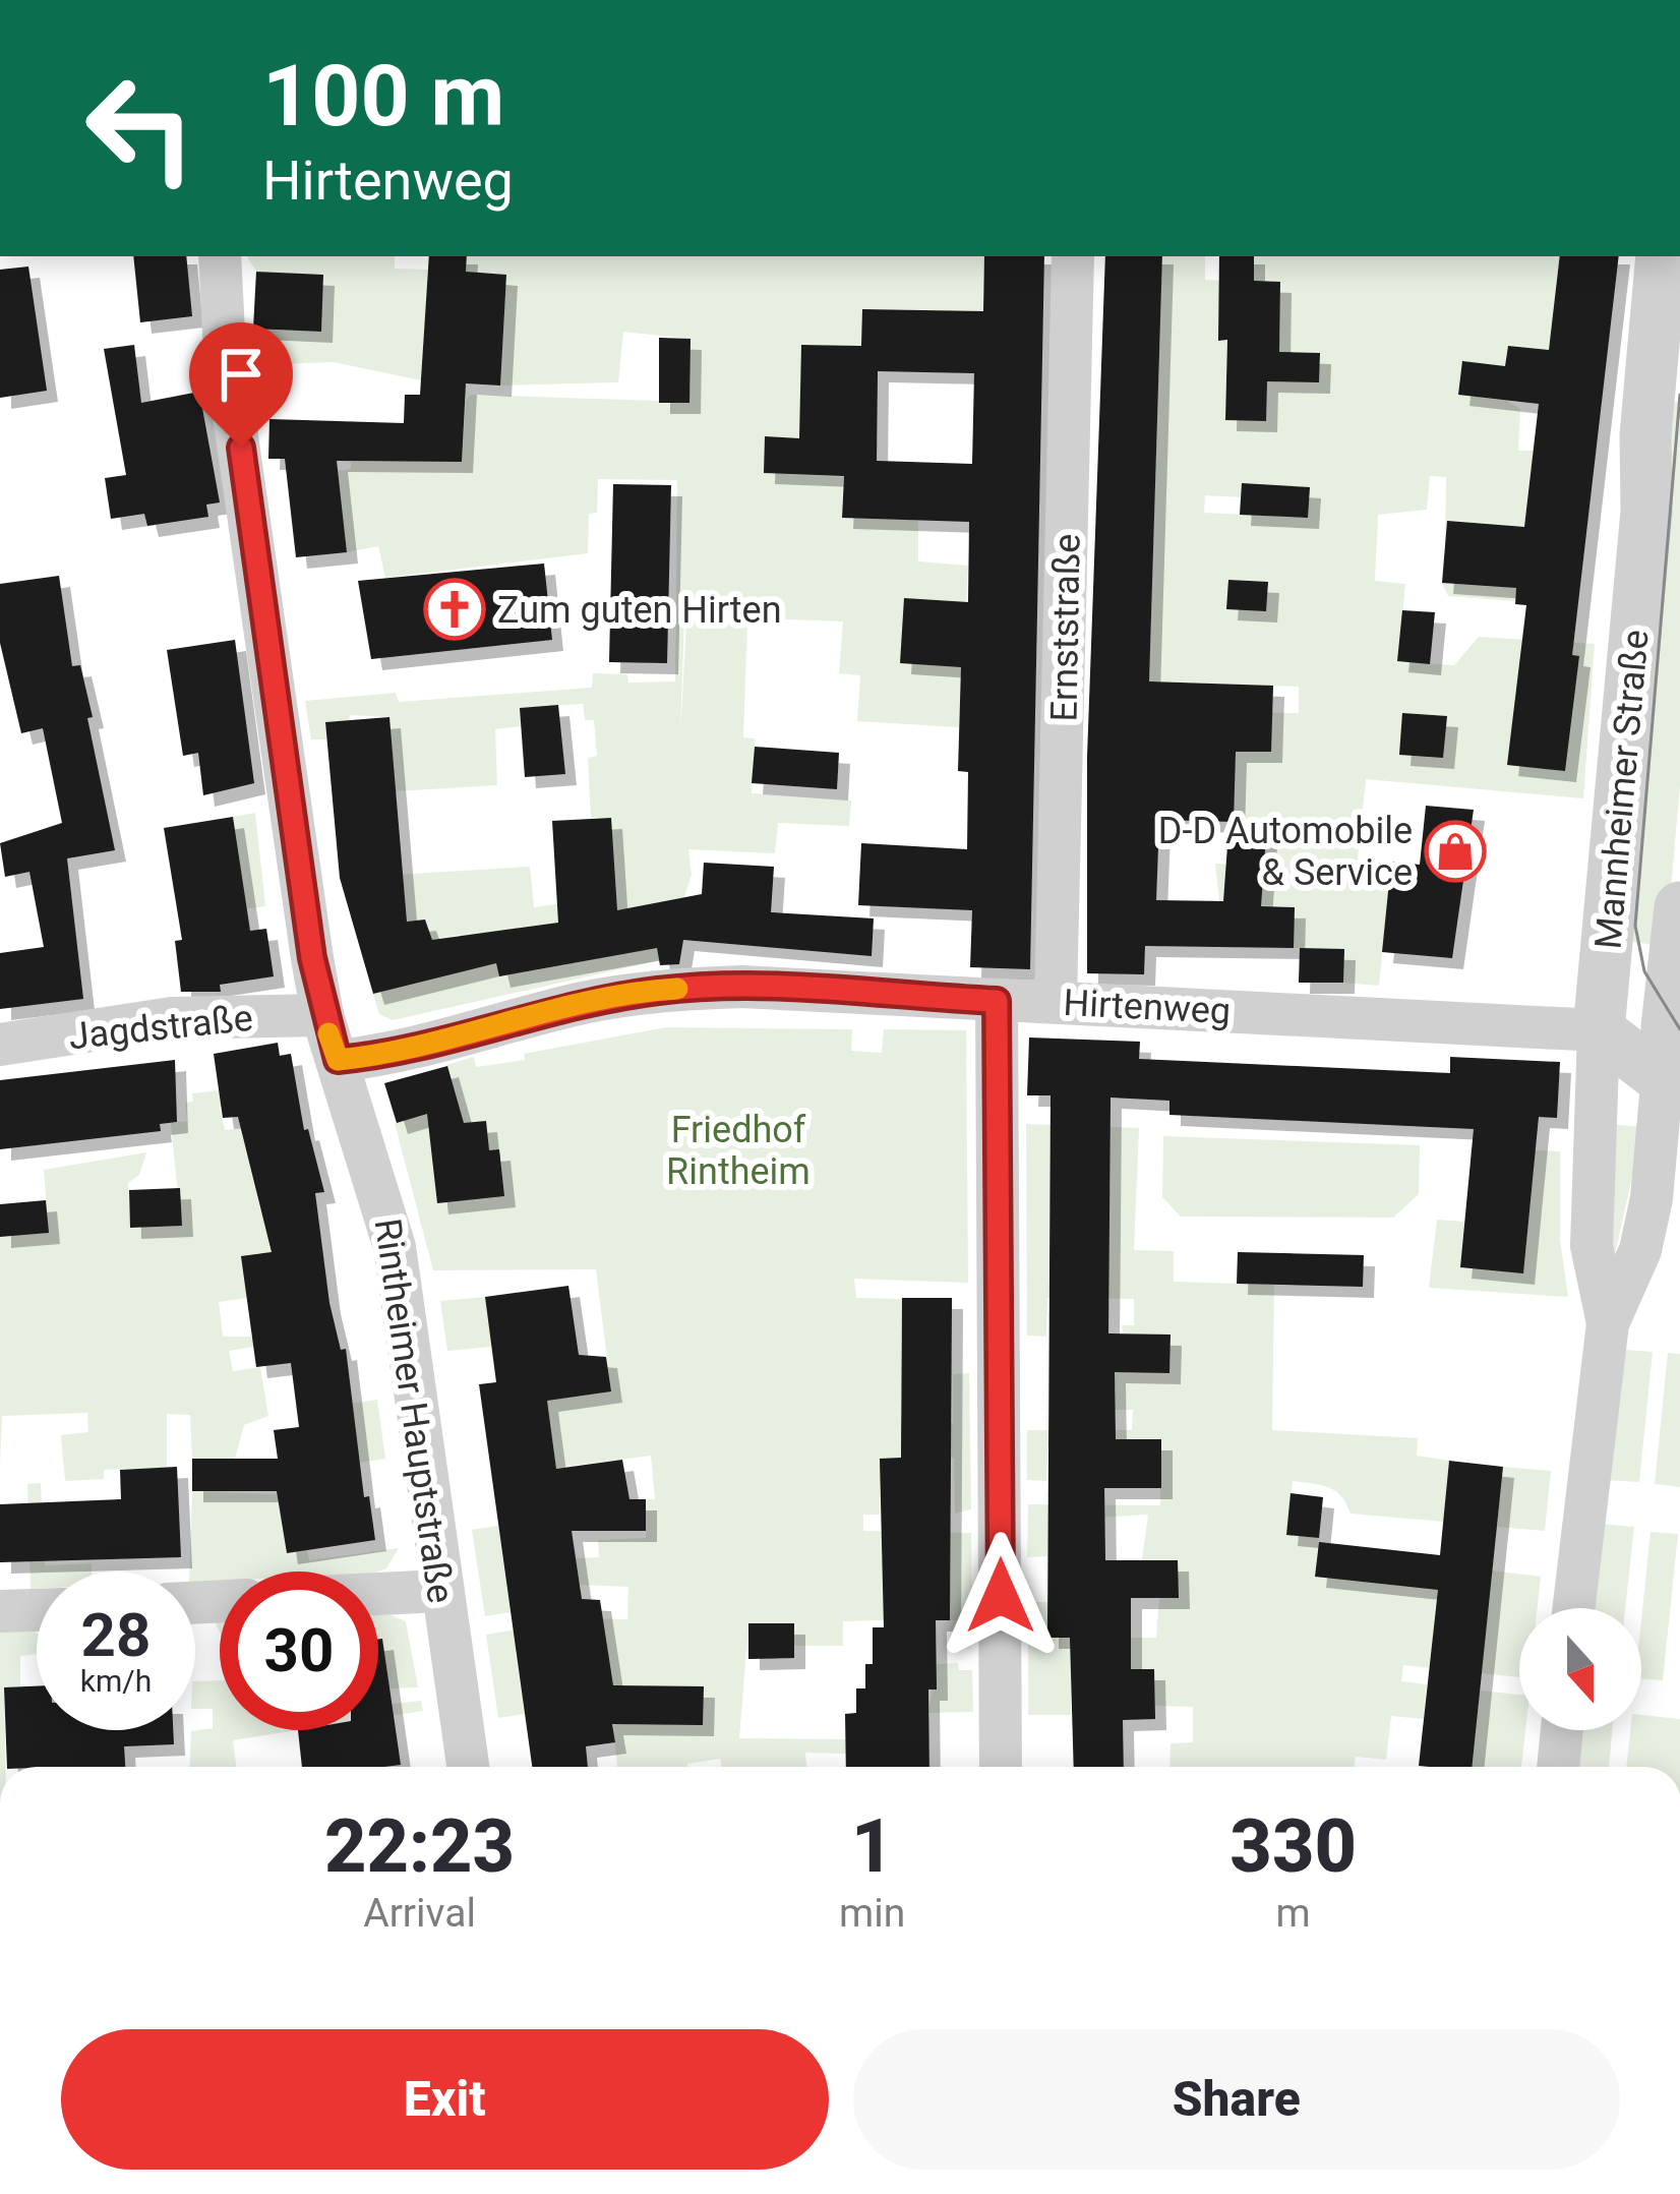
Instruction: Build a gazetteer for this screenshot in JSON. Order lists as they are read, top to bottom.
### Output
{
  "streets": {
    "street": [
      "Ernststraße",
      "Mannheimer Straße",
      "Hirtenweg",
      "Jagdstraße",
      "Rintheimer Hauptstraße"
    ]
  },
  "crossings": [
    ["Ernststraße", "Hirtenweg"],
    ["Mannheimer Straße", "Hirtenweg"],
    ["Hirtenweg", "Rintheimer Hauptstraße"],
    ["Jagdstraße", "Rintheimer Hauptstraße"]
  ],
  "parks": ["Friedhof Rintheim"],
  "places": {
    "church": ["Zum guten Hirten"],
    "shop": ["D-D Automobile & Service"]
  },
  "north": "bottom",
  "page": {
    "turn": ["100 m", "Hirtenweg"],
    "speed": "28 km/h",
    "limit": "30",
    "eta": [
      "22:23",
      "Arrival",
      "1",
      "min",
      "330",
      "m"
    ],
    "buttons": ["Exit", "Share"]
  }
}
